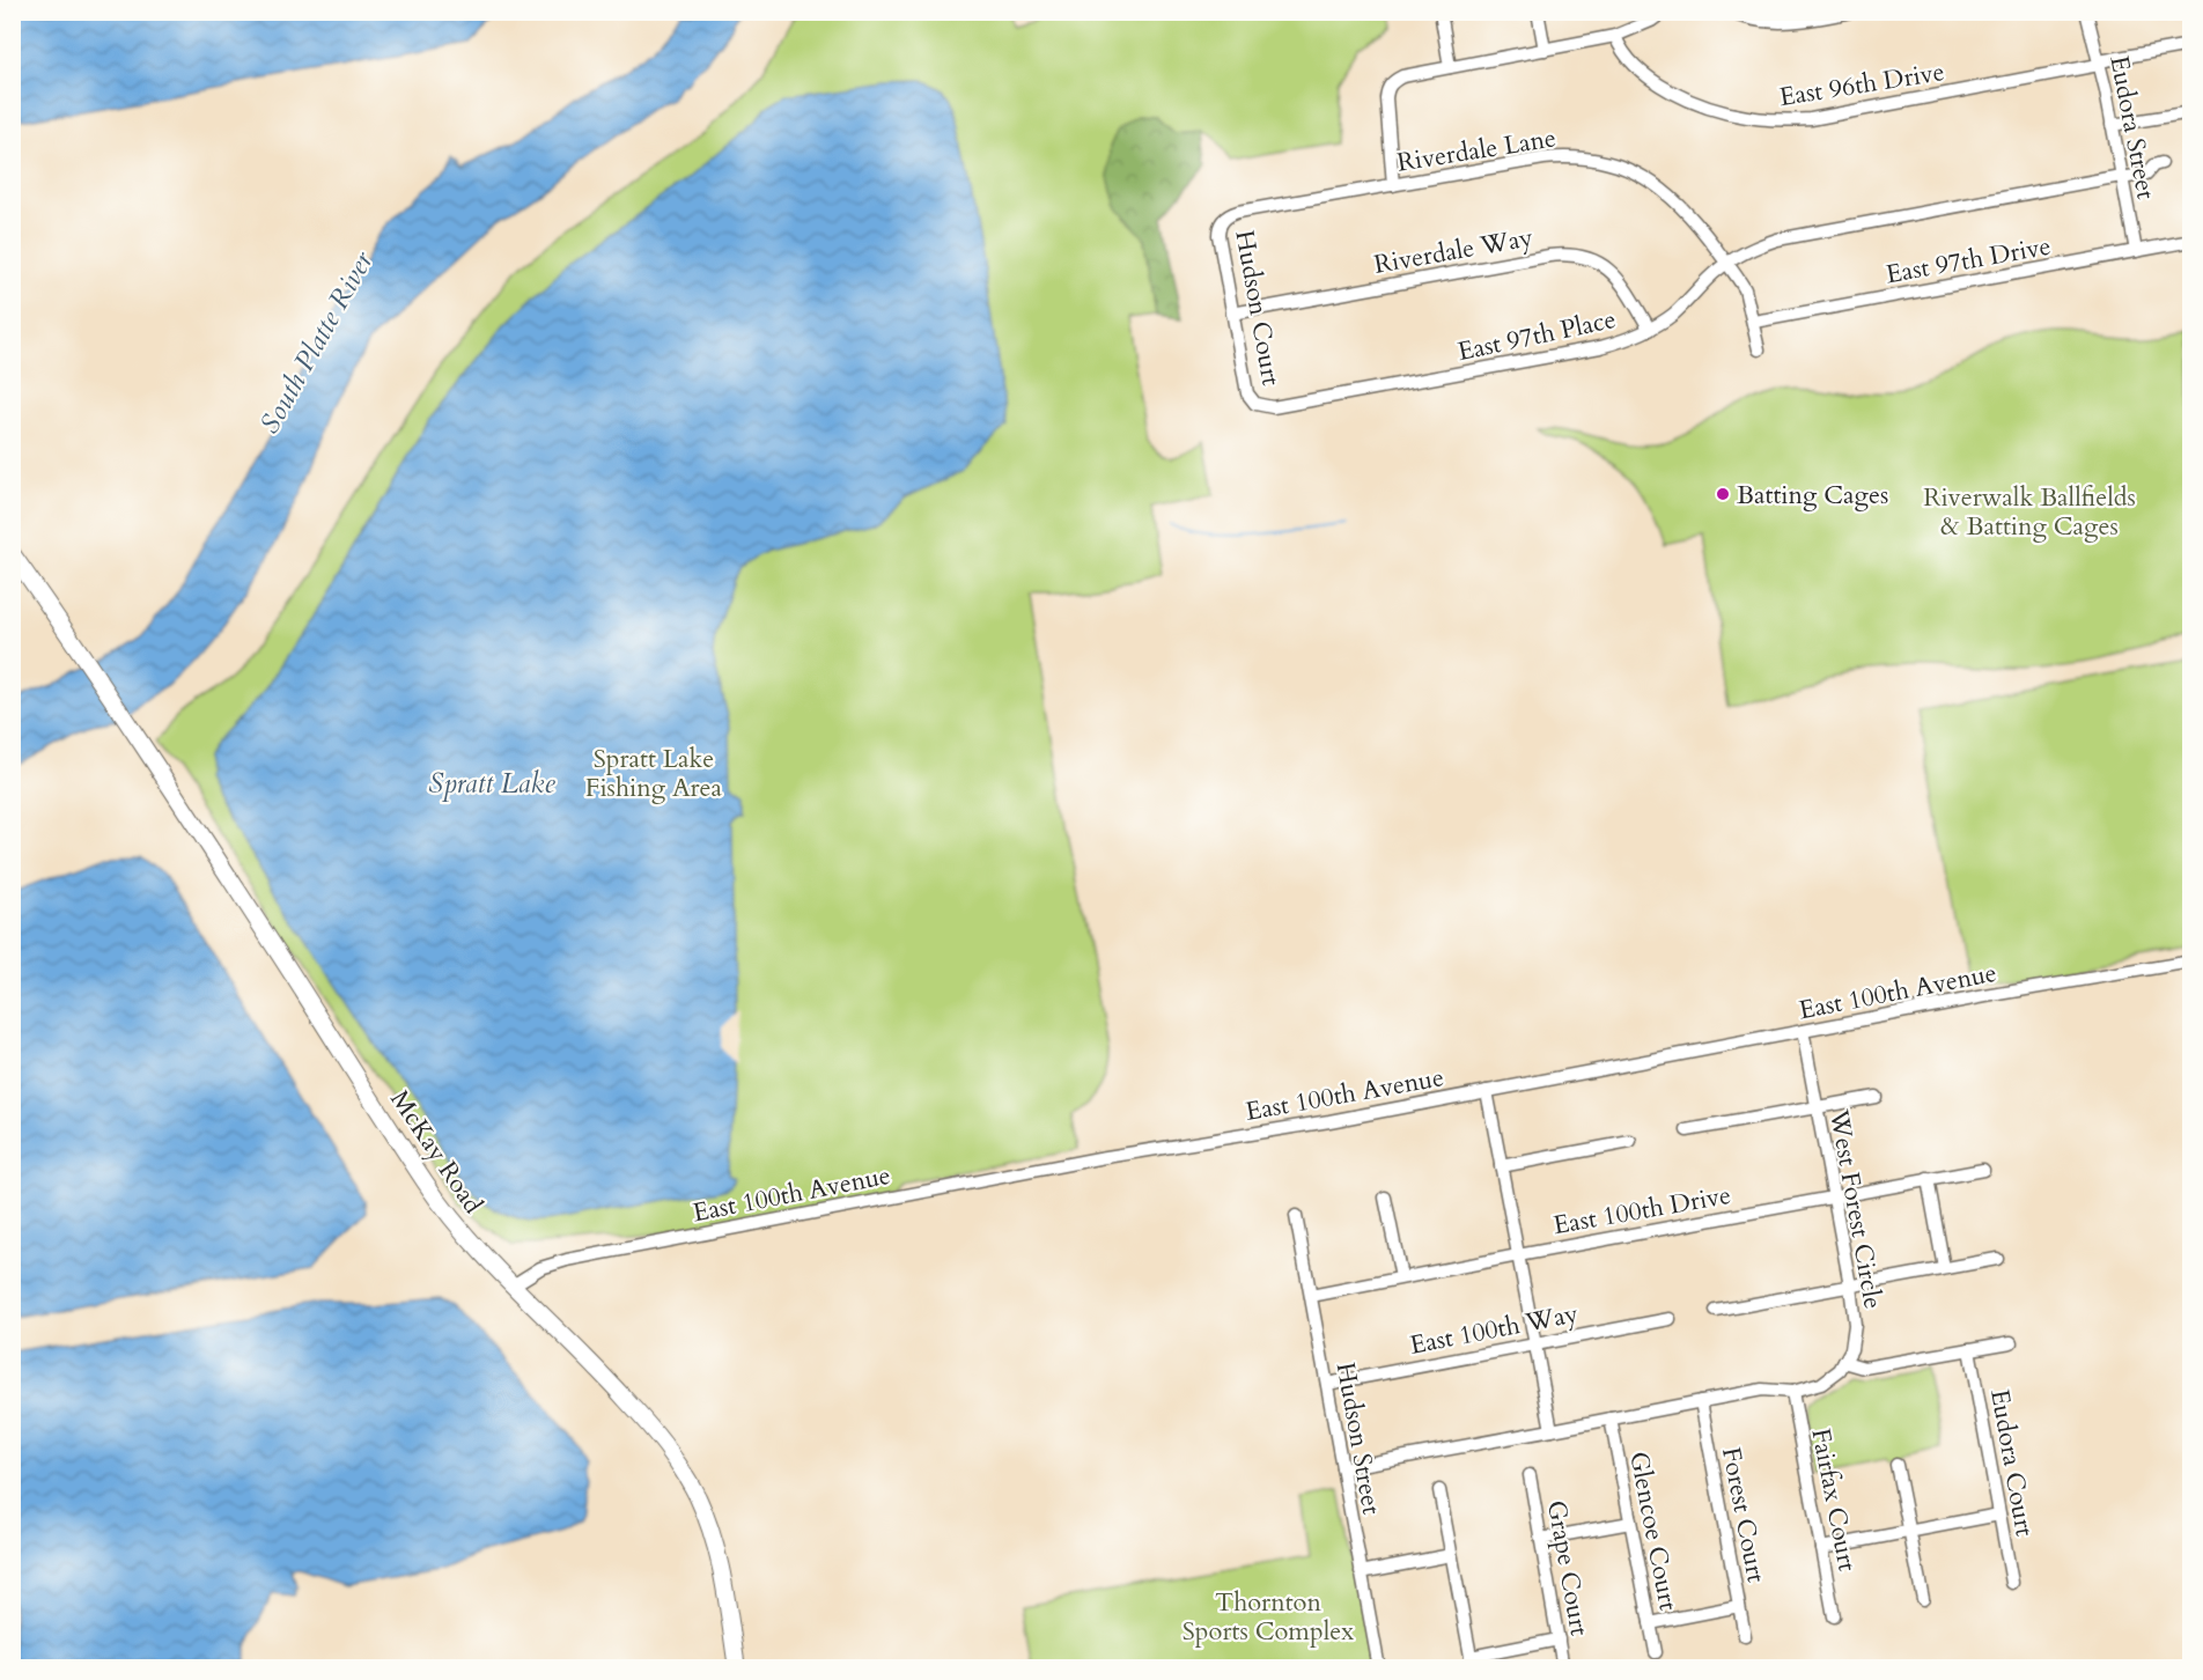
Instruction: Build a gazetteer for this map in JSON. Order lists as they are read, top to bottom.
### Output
{
  "streets": {
    "main road": ["McKay Road"],
    "street": [
      "East 96th Drive",
      "Eudora Street",
      "Riverdale Lane",
      "Riverdale Way",
      "East 97th Drive",
      "Hudson Court",
      "East 97th Place",
      "East 100th Avenue",
      "East 100th Drive",
      "West Forest Circle",
      "East 100th Way",
      "Hudson Street",
      "Eudora Court",
      "Fairfax Court",
      "Forest Court",
      "Glencoe Court",
      "Grape Court"
    ]
  },
  "crossings": [
    ["East 96th Drive", "Eudora Street"],
    ["Eudora Street", "East 97th Drive"],
    ["Eudora Street", "East 97th Place"],
    ["Riverdale Lane", "East 97th Drive"],
    ["Riverdale Lane", "Hudson Court"],
    ["Riverdale Lane", "East 97th Place"],
    ["Riverdale Way", "Hudson Court"],
    ["Riverdale Way", "East 97th Place"],
    ["Hudson Court", "East 97th Place"],
    ["East 100th Avenue", "McKay Road"],
    ["East 100th Avenue", "West Forest Circle"],
    ["East 100th Drive", "West Forest Circle"],
    ["East 100th Drive", "Hudson Street"],
    ["East 100th Way", "Hudson Street"]
  ],
  "water": ["South Platte River", "Spratt Lake"],
  "parks": ["Riverwalk Ballfields & Batting Cages", "Spratt Lake Fishing Area", "Thornton Sports Complex"],
  "places": ["Batting Cages"]
}
